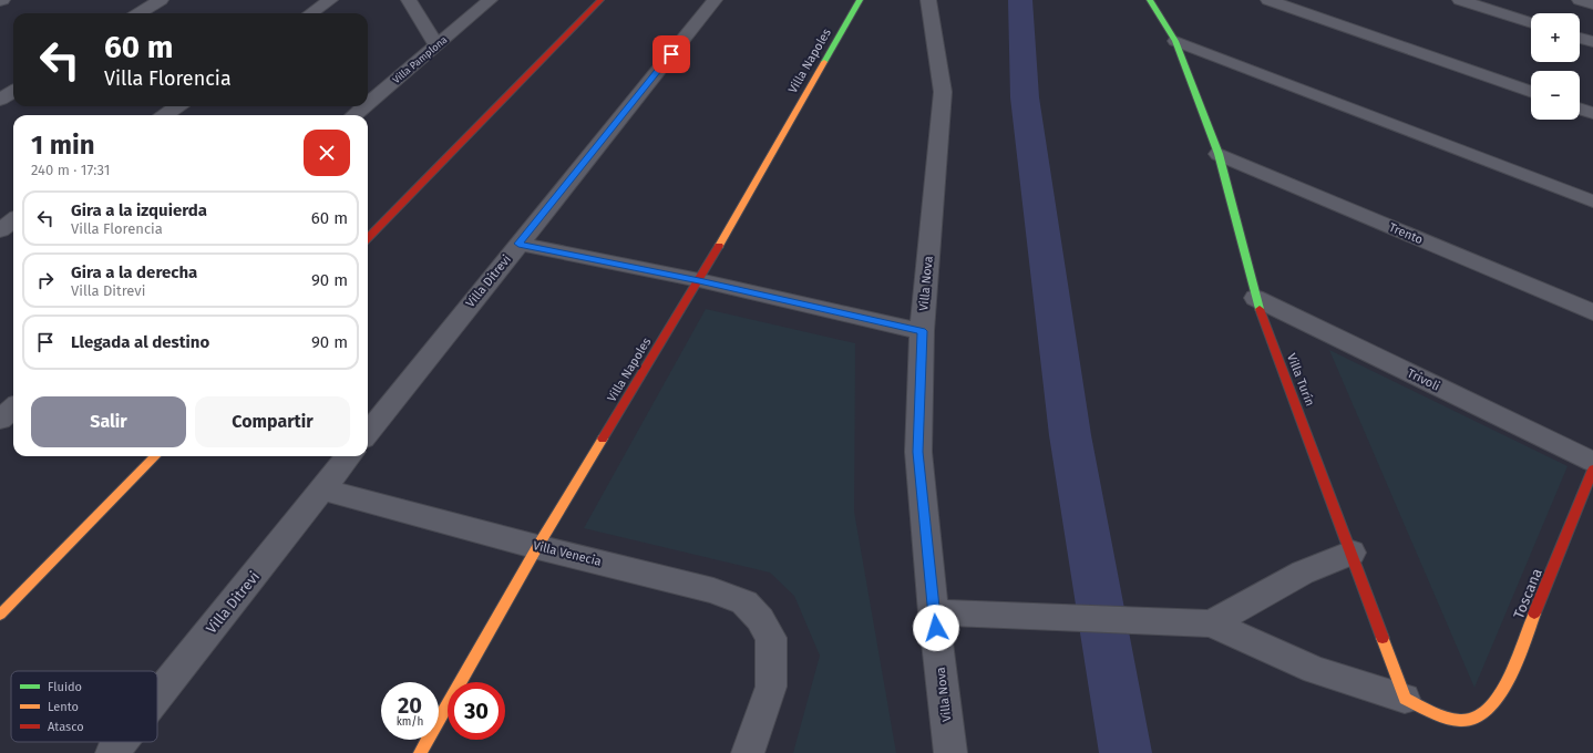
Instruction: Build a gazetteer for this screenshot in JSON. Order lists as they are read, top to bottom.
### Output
{
  "streets": {
    "street": [
      "Villa Pamplona",
      "Villa Napoles",
      "Trento",
      "Villa Ditrevi",
      "Villa Nova",
      "Villa Turín",
      "Trivoli",
      "Villa Venecia",
      "Toscana"
    ]
  },
  "crossings": [
    ["Villa Napoles", "Villa Venecia"],
    ["Trento", "Villa Turín"],
    ["Villa Ditrevi", "Villa Venecia"],
    ["Villa Turín", "Trivoli"],
    ["Villa Turín", "Toscana"]
  ],
  "legend": ["Fluido", "Lento", "Atasco"],
  "page": {
    "map_buttons": ["+", "−"],
    "turn": ["60 m", "Villa Florencia"],
    "heading": ["1 min", "240 m · 17:31"],
    "list": [
      {
        "name": "Gira a la izquierda",
        "note": "Villa Florencia",
        "value": "60 m"
      },
      {
        "name": "Gira a la derecha",
        "note": "Villa Ditrevi",
        "value": "90 m"
      },
      {
        "name": "Llegada al destino",
        "value": "90 m"
      }
    ],
    "buttons": ["Salir", "Compartir"],
    "speed": "20 km/h",
    "limit": "30"
  }
}
